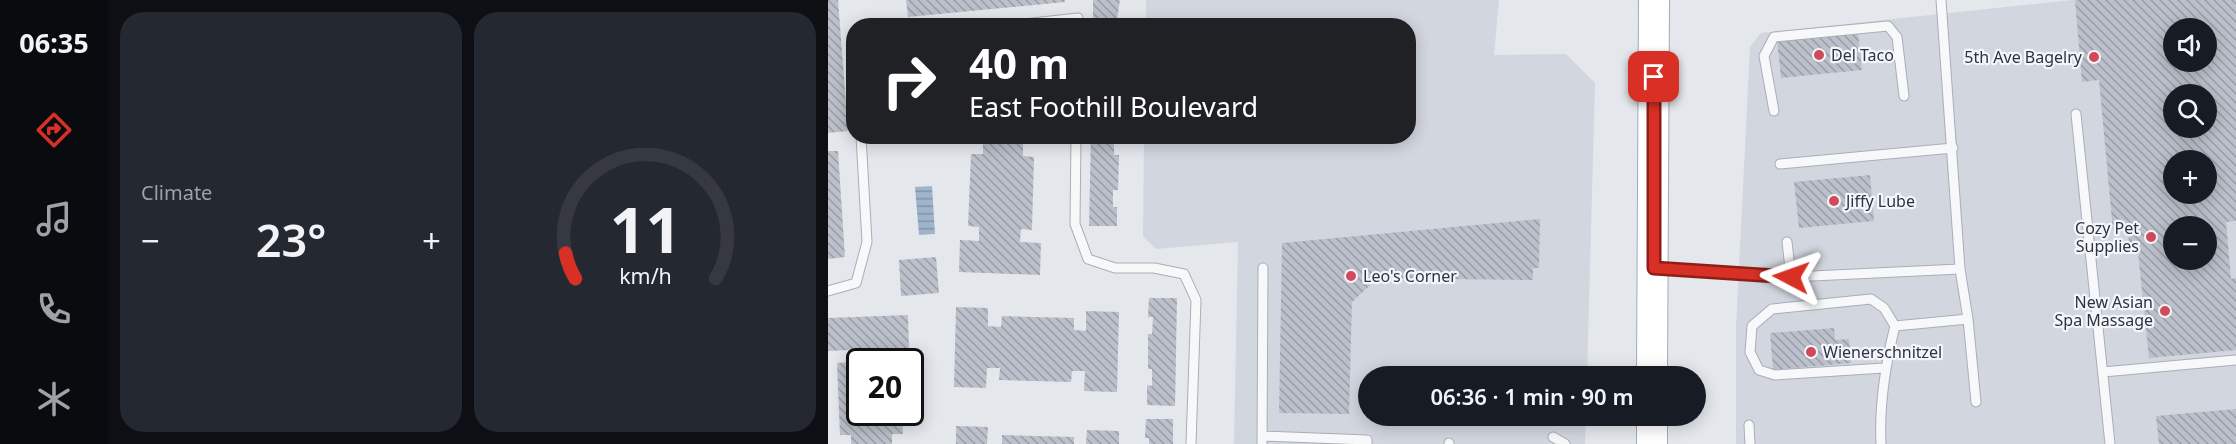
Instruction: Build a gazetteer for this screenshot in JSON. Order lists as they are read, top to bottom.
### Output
{
  "places": [
    "Del Taco",
    "5th Ave Bagelry",
    "Jiffy Lube",
    "Cozy Pet Supplies",
    "Leo's Corner",
    "New Asian Spa Massage",
    "Wienerschnitzel"
  ],
  "page": {
    "tabs": "06:35",
    "tile": "Climate",
    "map_buttons": ["+", "−"],
    "turn": ["40 m", "East Foothill Boulevard"],
    "heat": ["−", "23°", "+"],
    "limit": "20",
    "trip": "06:36 · 1 min · 90 m",
    "gauge": ["11", "km/h"]
  }
}
